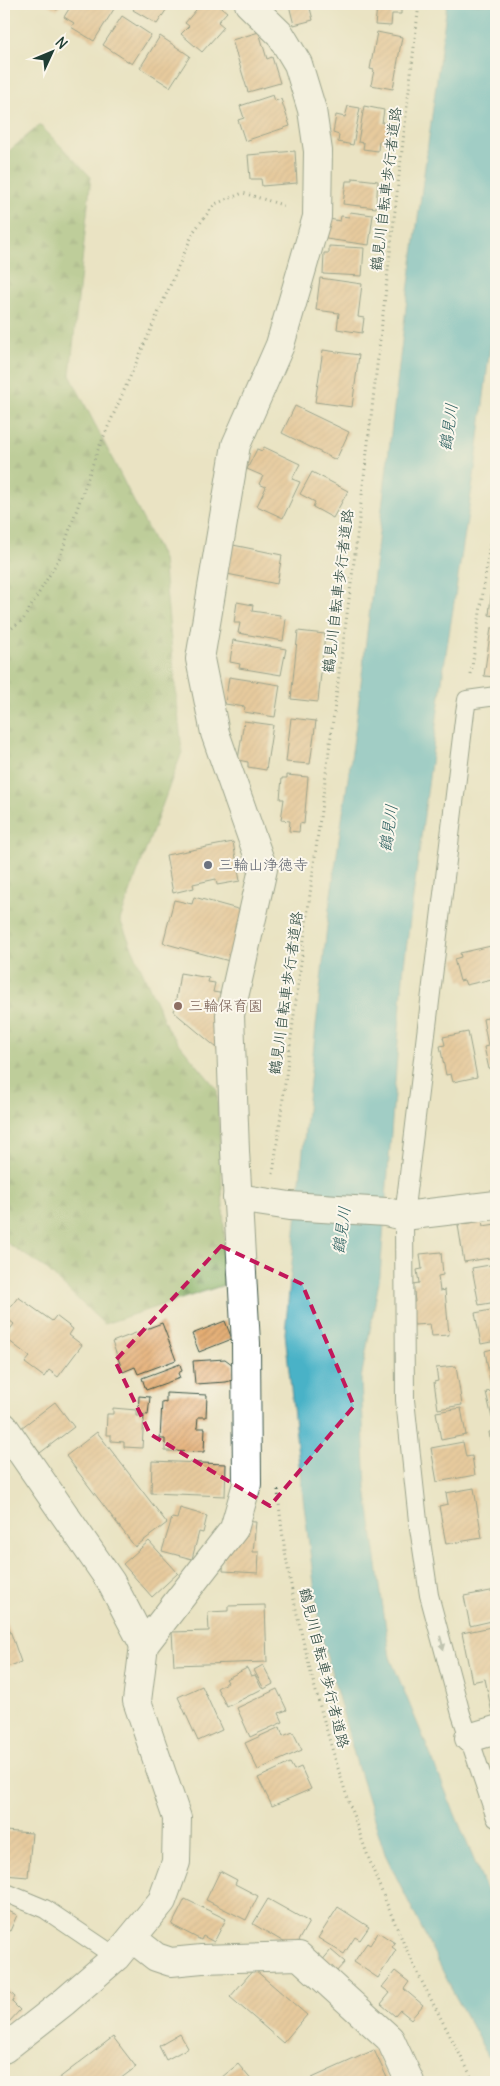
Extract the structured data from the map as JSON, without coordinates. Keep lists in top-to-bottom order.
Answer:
{
  "streets": {
    "path": ["鶴見川自転車歩行者道路"]
  },
  "water": ["鶴見川"],
  "places": ["三輪山浄徳寺", "三輪保育園"],
  "north": "top right"
}
